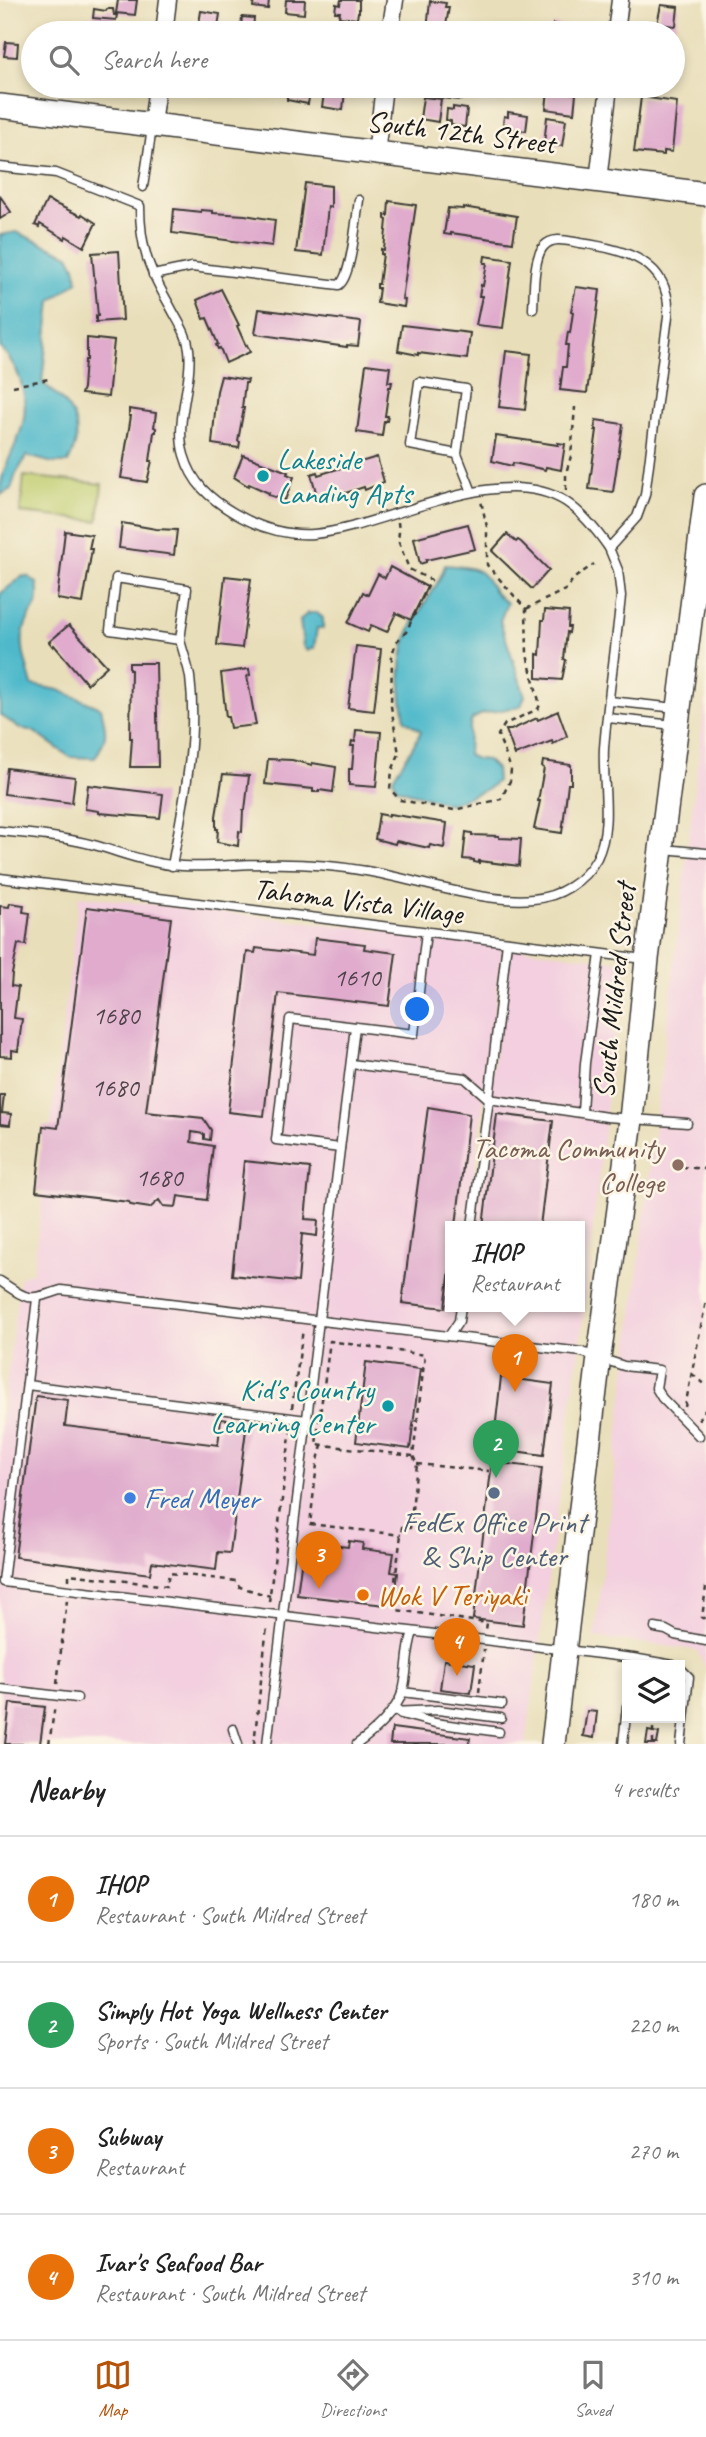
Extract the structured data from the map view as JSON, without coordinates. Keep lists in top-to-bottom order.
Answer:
{
  "streets": {
    "main road": ["South 12th Street", "South Mildred Street"],
    "lane": ["Tahoma Vista Village"]
  },
  "crossings": [
    ["Tahoma Vista Village", "South Mildred Street"]
  ],
  "places": [
    "Lakeside Landing Apts",
    "Tacoma Community College",
    "Kid's Country Learning Center",
    "FedEx Office Print & Ship Center",
    "Fred Meyer",
    "Wok V Teriyaki"
  ],
  "house_numbers": [
    "1610",
    "1680",
    "1680",
    "1680"
  ],
  "page": {
    "search": "Search here",
    "popup": ["IHOP", "Restaurant"],
    "pins": [
      "1",
      "2",
      "3",
      "4"
    ],
    "heading": ["Nearby", "4 results"],
    "list": [
      {
        "mark": "1",
        "name": "IHOP",
        "note": "Restaurant · South Mildred Street",
        "value": "180 m"
      },
      {
        "mark": "2",
        "name": "Simply Hot Yoga Wellness Center",
        "note": "Sports · South Mildred Street",
        "value": "220 m"
      },
      {
        "mark": "3",
        "name": "Subway",
        "note": "Restaurant",
        "value": "270 m"
      },
      {
        "mark": "4",
        "name": "Ivar's Seafood Bar",
        "note": "Restaurant · South Mildred Street",
        "value": "310 m"
      }
    ],
    "nav": ["Map", "Directions", "Saved"]
  }
}
